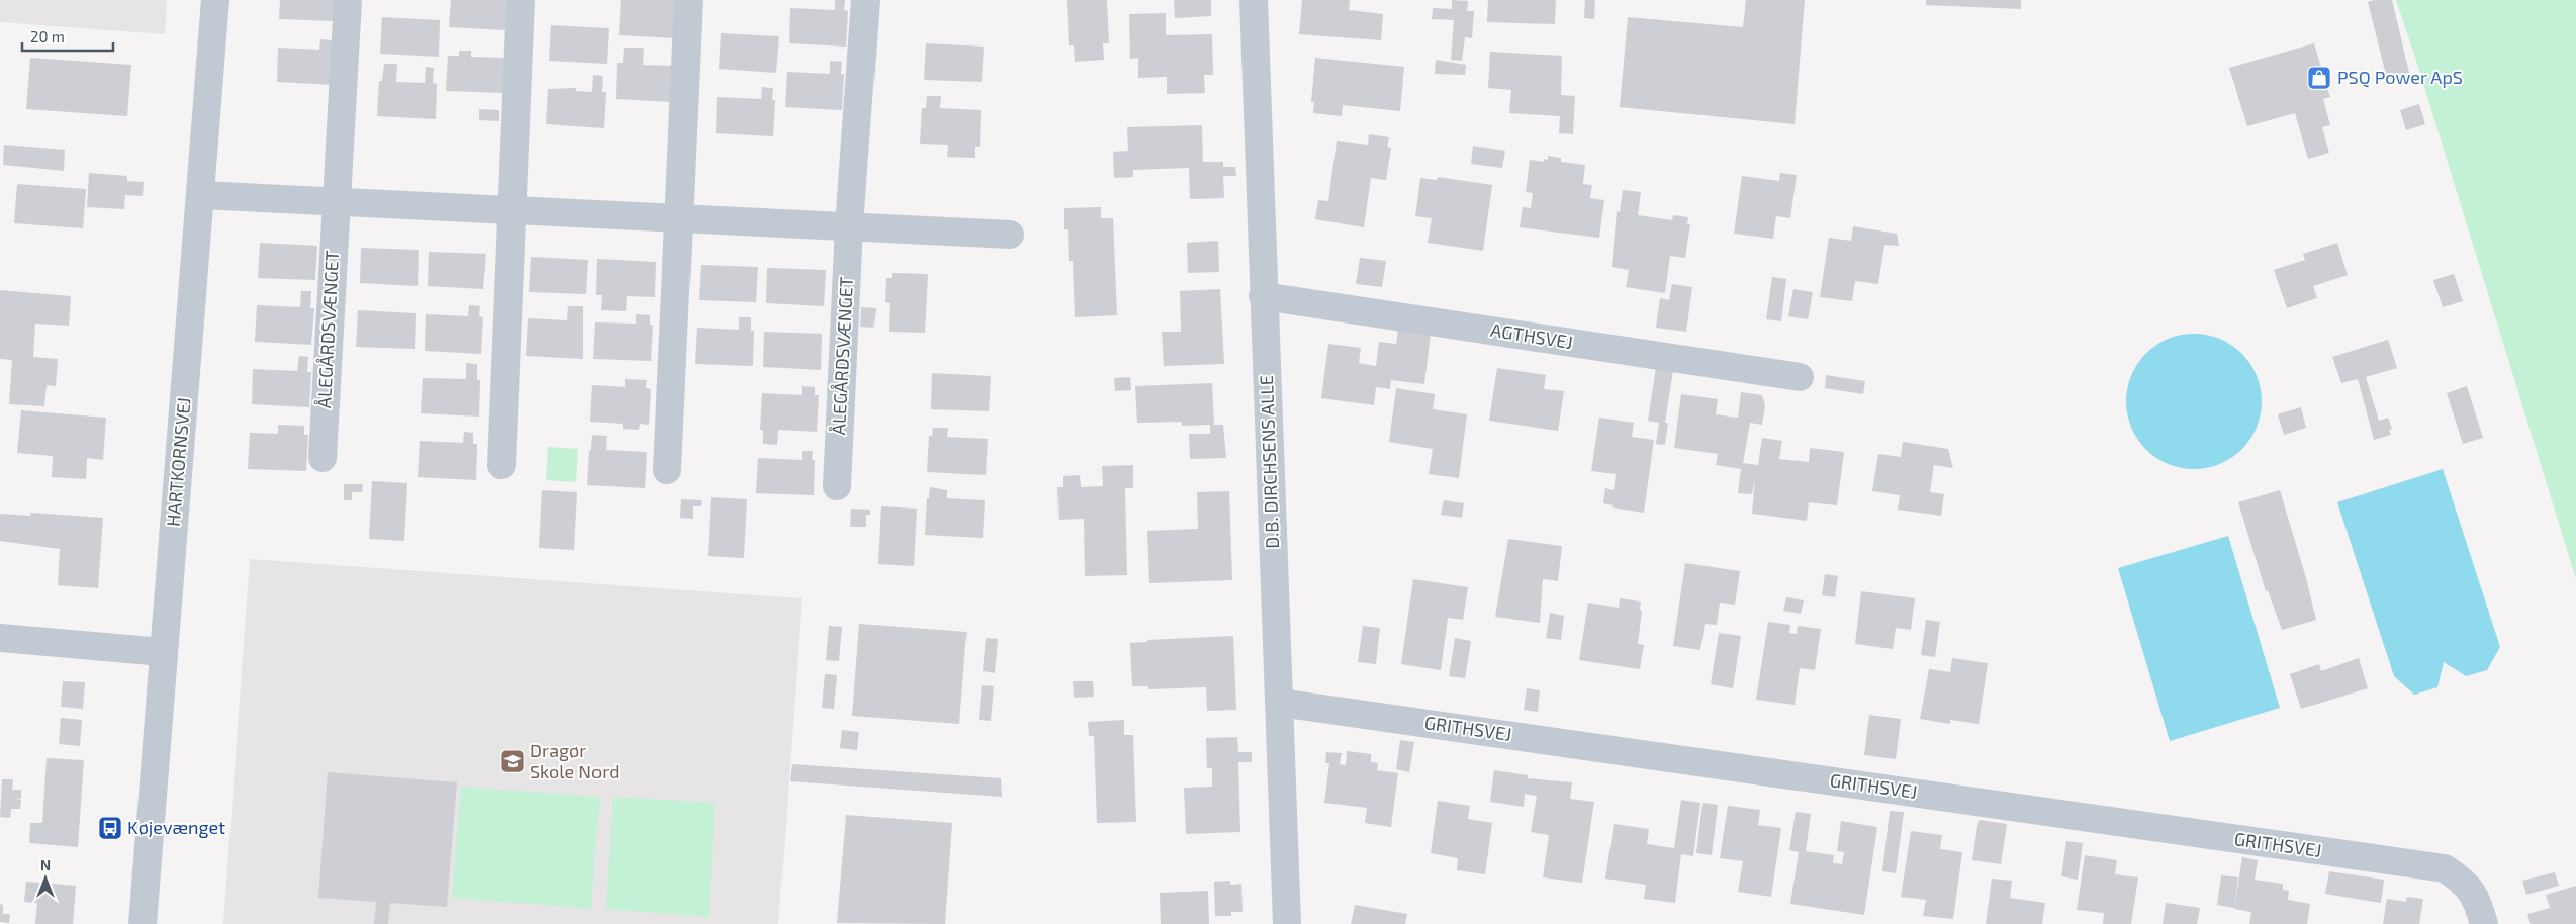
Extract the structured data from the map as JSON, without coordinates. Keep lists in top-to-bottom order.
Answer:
{
  "streets": {
    "street": [
      "ÅLEGÅRDSVÆNGET",
      "AGTHSVEJ",
      "HARTKORNSVEJ",
      "D.B. DIRCHSENS ALLE",
      "GRITHSVEJ"
    ]
  },
  "crossings": [
    ["AGTHSVEJ", "D.B. DIRCHSENS ALLE"],
    ["D.B. DIRCHSENS ALLE", "GRITHSVEJ"]
  ],
  "places": {
    "shop": ["PSQ Power ApS"],
    "school or university": ["Dragør Skole Nord"],
    "bus stop": ["Køjevænget"]
  },
  "scale_bar": "20 m",
  "north": "top"
}
